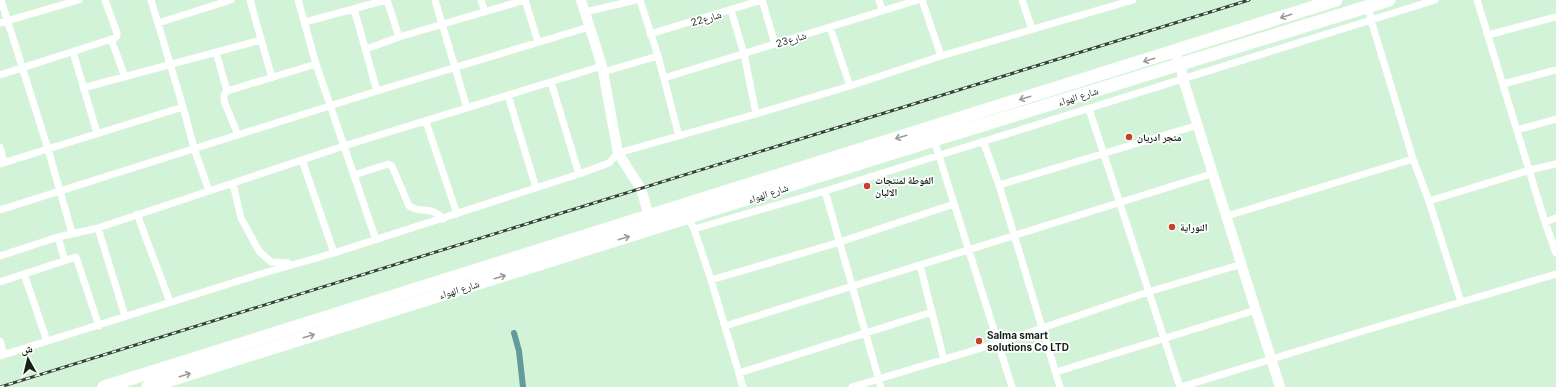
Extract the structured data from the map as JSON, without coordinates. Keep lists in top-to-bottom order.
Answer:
{
  "streets": {
    "highway": ["شارع الهواء"],
    "street": ["شارع22", "شارع23"]
  },
  "places": [
    "متجر ادريان",
    "الغوطة لمنتجات الالبان",
    "النوراية",
    "Salma smart solutions Co LTD"
  ],
  "north": "top"
}
